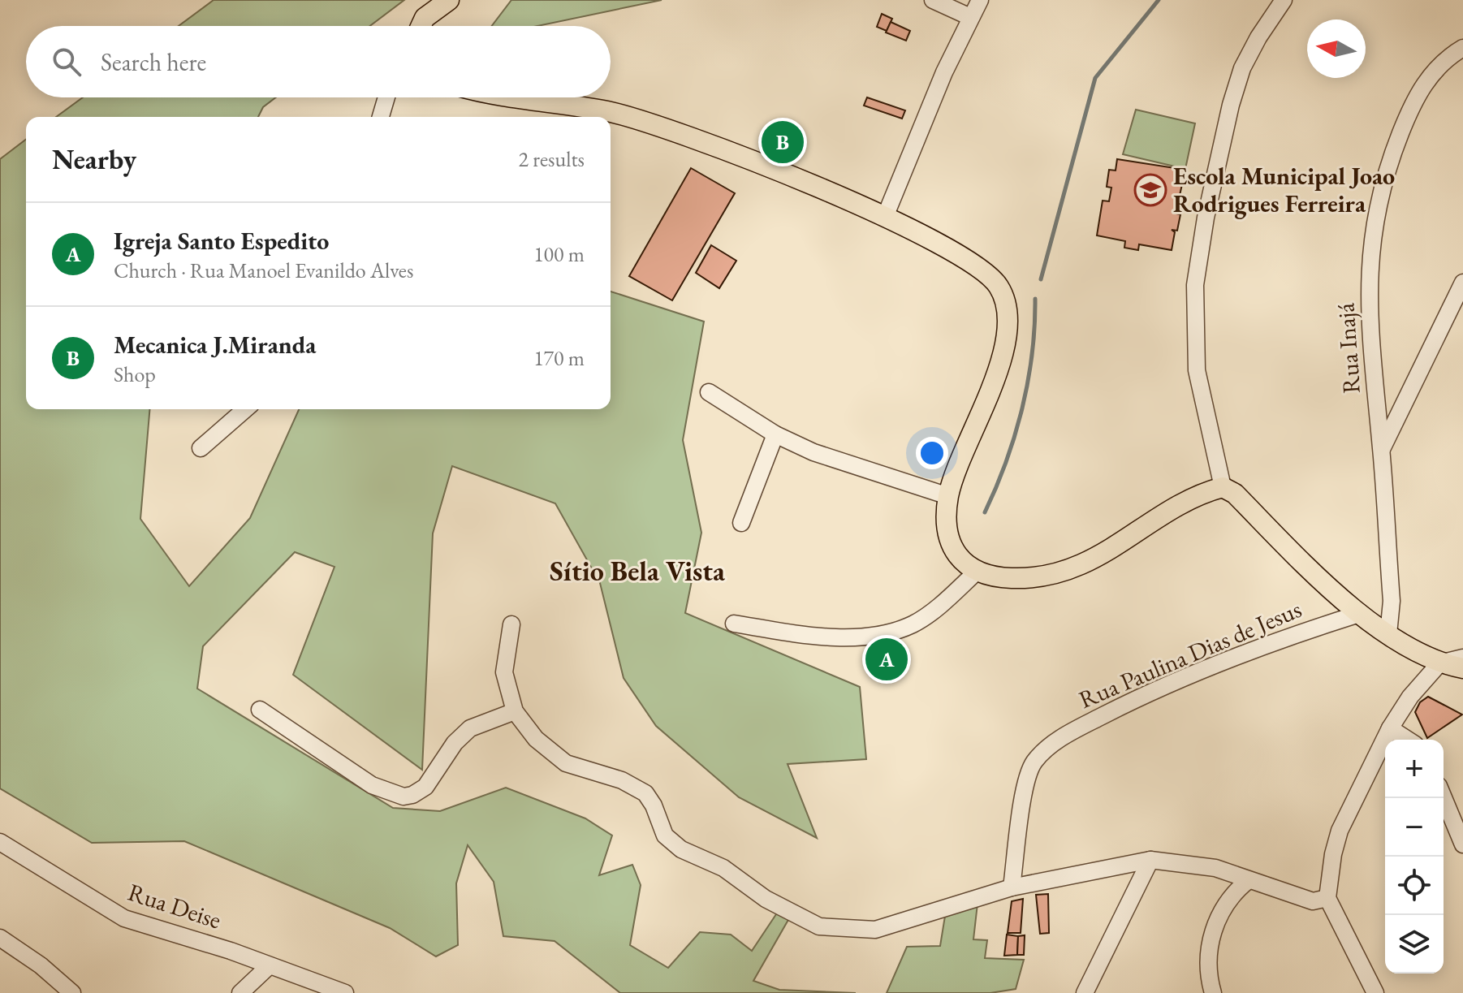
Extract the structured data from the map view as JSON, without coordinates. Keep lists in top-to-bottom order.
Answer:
{
  "streets": {
    "street": ["Rua Inajá", "Rua Paulina Dias de Jesus", "Rua Deise"]
  },
  "districts": ["Sítio Bela Vista"],
  "places": {
    "school or university": ["Escola Municipal Joao Rodrigues Ferreira"]
  },
  "north": "left",
  "page": {
    "search": "Search here",
    "heading": ["Nearby", "2 results"],
    "pins": ["B", "A"],
    "list": [
      {
        "mark": "A",
        "name": "Igreja Santo Espedito",
        "note": "Church · Rua Manoel Evanildo Alves",
        "value": "100 m"
      },
      {
        "mark": "B",
        "name": "Mecanica J.Miranda",
        "note": "Shop",
        "value": "170 m"
      }
    ],
    "map_buttons": ["+", "−"]
  }
}
